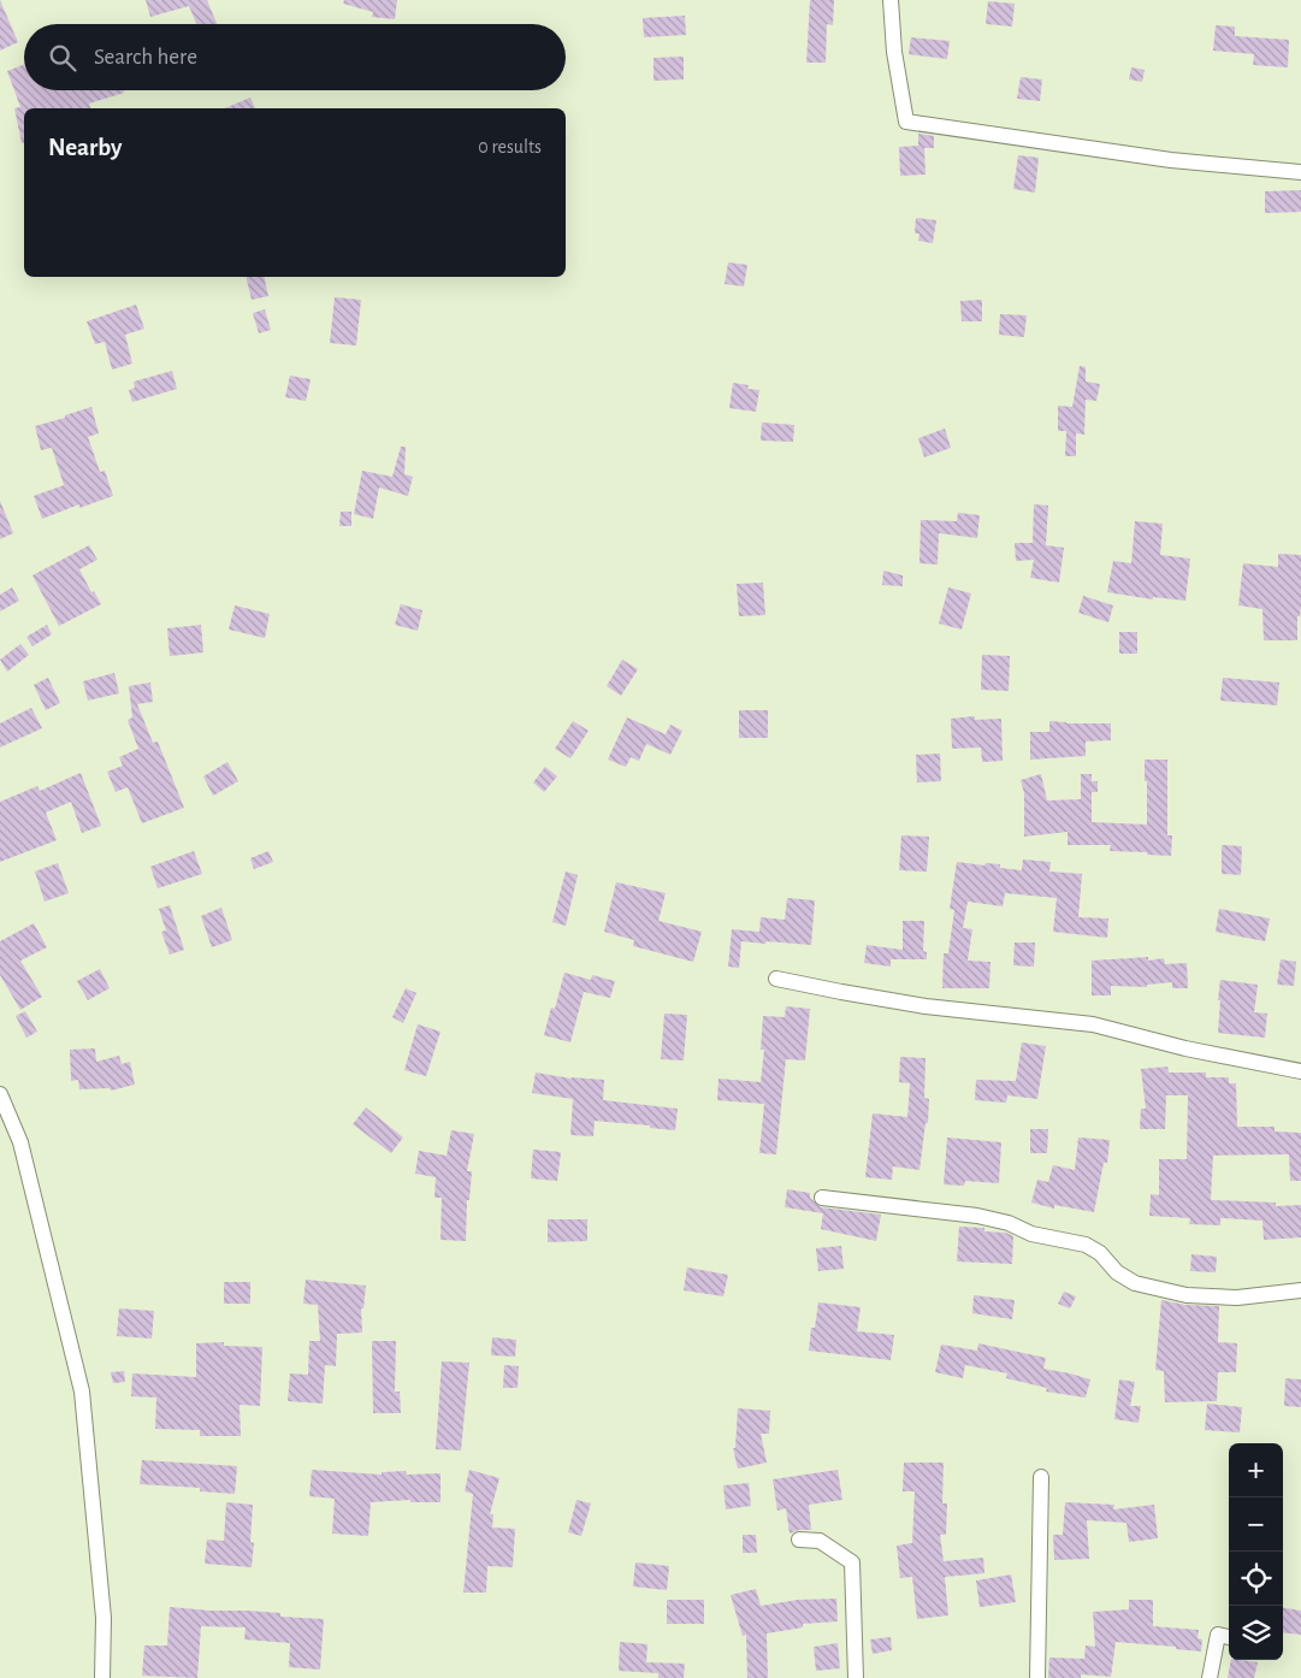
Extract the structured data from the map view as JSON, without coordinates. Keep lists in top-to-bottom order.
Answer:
{
  "page": {
    "search": "Search here",
    "heading": ["Nearby", "0 results"],
    "map_buttons": ["+", "−"]
  }
}
